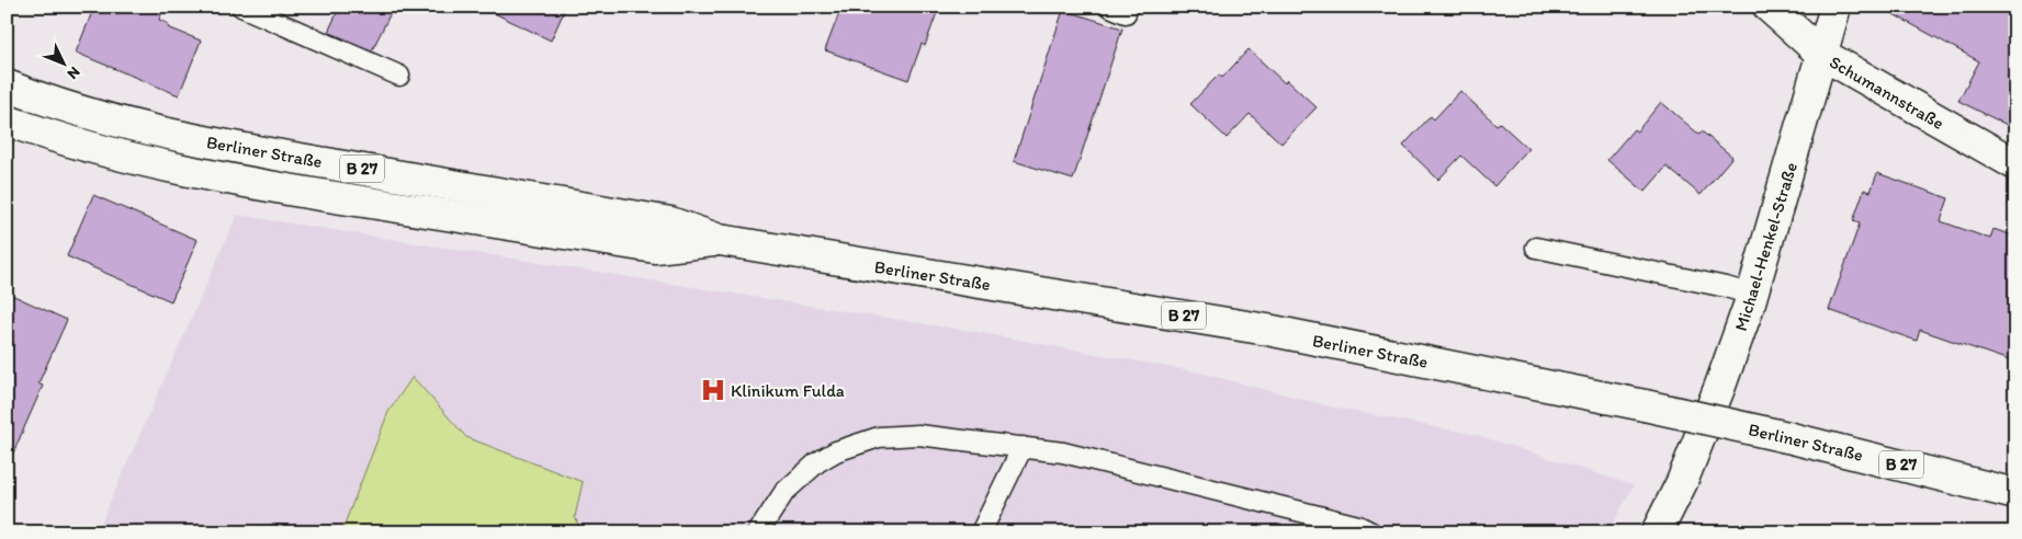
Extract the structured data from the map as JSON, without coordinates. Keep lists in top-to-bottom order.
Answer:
{
  "streets": {
    "main road": [
      "Schumannstraße",
      "Berliner Straße",
      "B 27",
      "Michael-Henkel-Straße"
    ]
  },
  "crossings": [
    ["Schumannstraße", "Michael-Henkel-Straße"]
  ],
  "places": {
    "hospital": ["Klinikum Fulda"]
  },
  "north": "bottom right"
}
